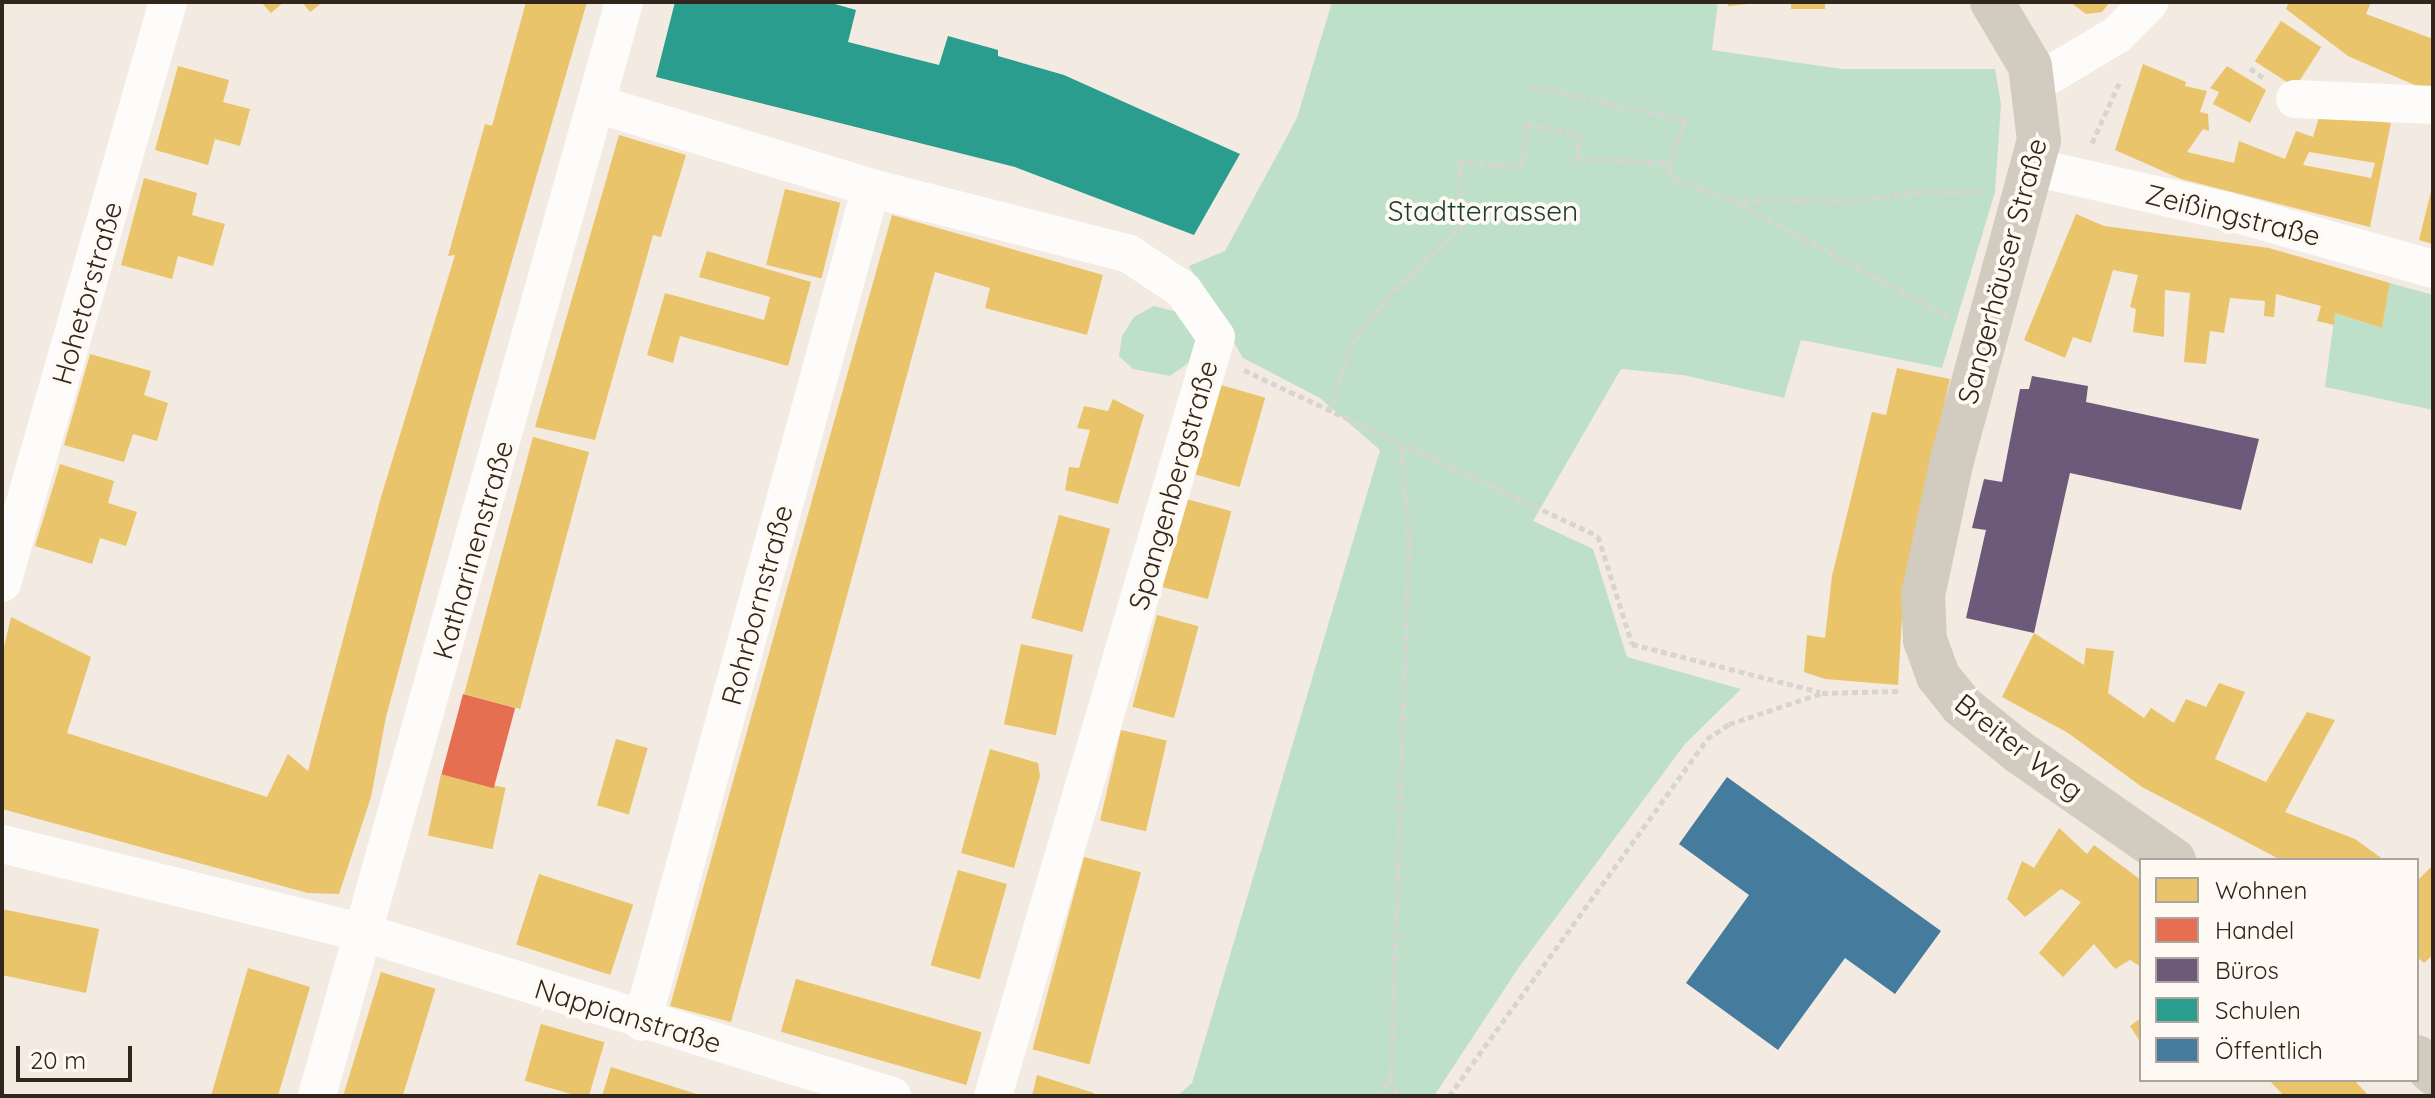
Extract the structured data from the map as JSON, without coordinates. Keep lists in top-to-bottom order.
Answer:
{
  "streets": {
    "main road": ["Sangerhäuser Straße", "Breiter Weg"],
    "street": [
      "Zeißingstraße",
      "Hohetorstraße",
      "Spangenbergstraße",
      "Katharinenstraße",
      "Rohrbornstraße",
      "Nappianstraße"
    ]
  },
  "crossings": [
    ["Zeißingstraße", "Sangerhäuser Straße"],
    ["Sangerhäuser Straße", "Breiter Weg"],
    ["Spangenbergstraße", "Katharinenstraße"],
    ["Spangenbergstraße", "Rohrbornstraße"],
    ["Katharinenstraße", "Nappianstraße"],
    ["Rohrbornstraße", "Nappianstraße"]
  ],
  "parks": ["Stadtterrassen"],
  "legend": [
    "Wohnen",
    "Handel",
    "Büros",
    "Schulen",
    "Öffentlich"
  ],
  "scale_bar": "20 m"
}
